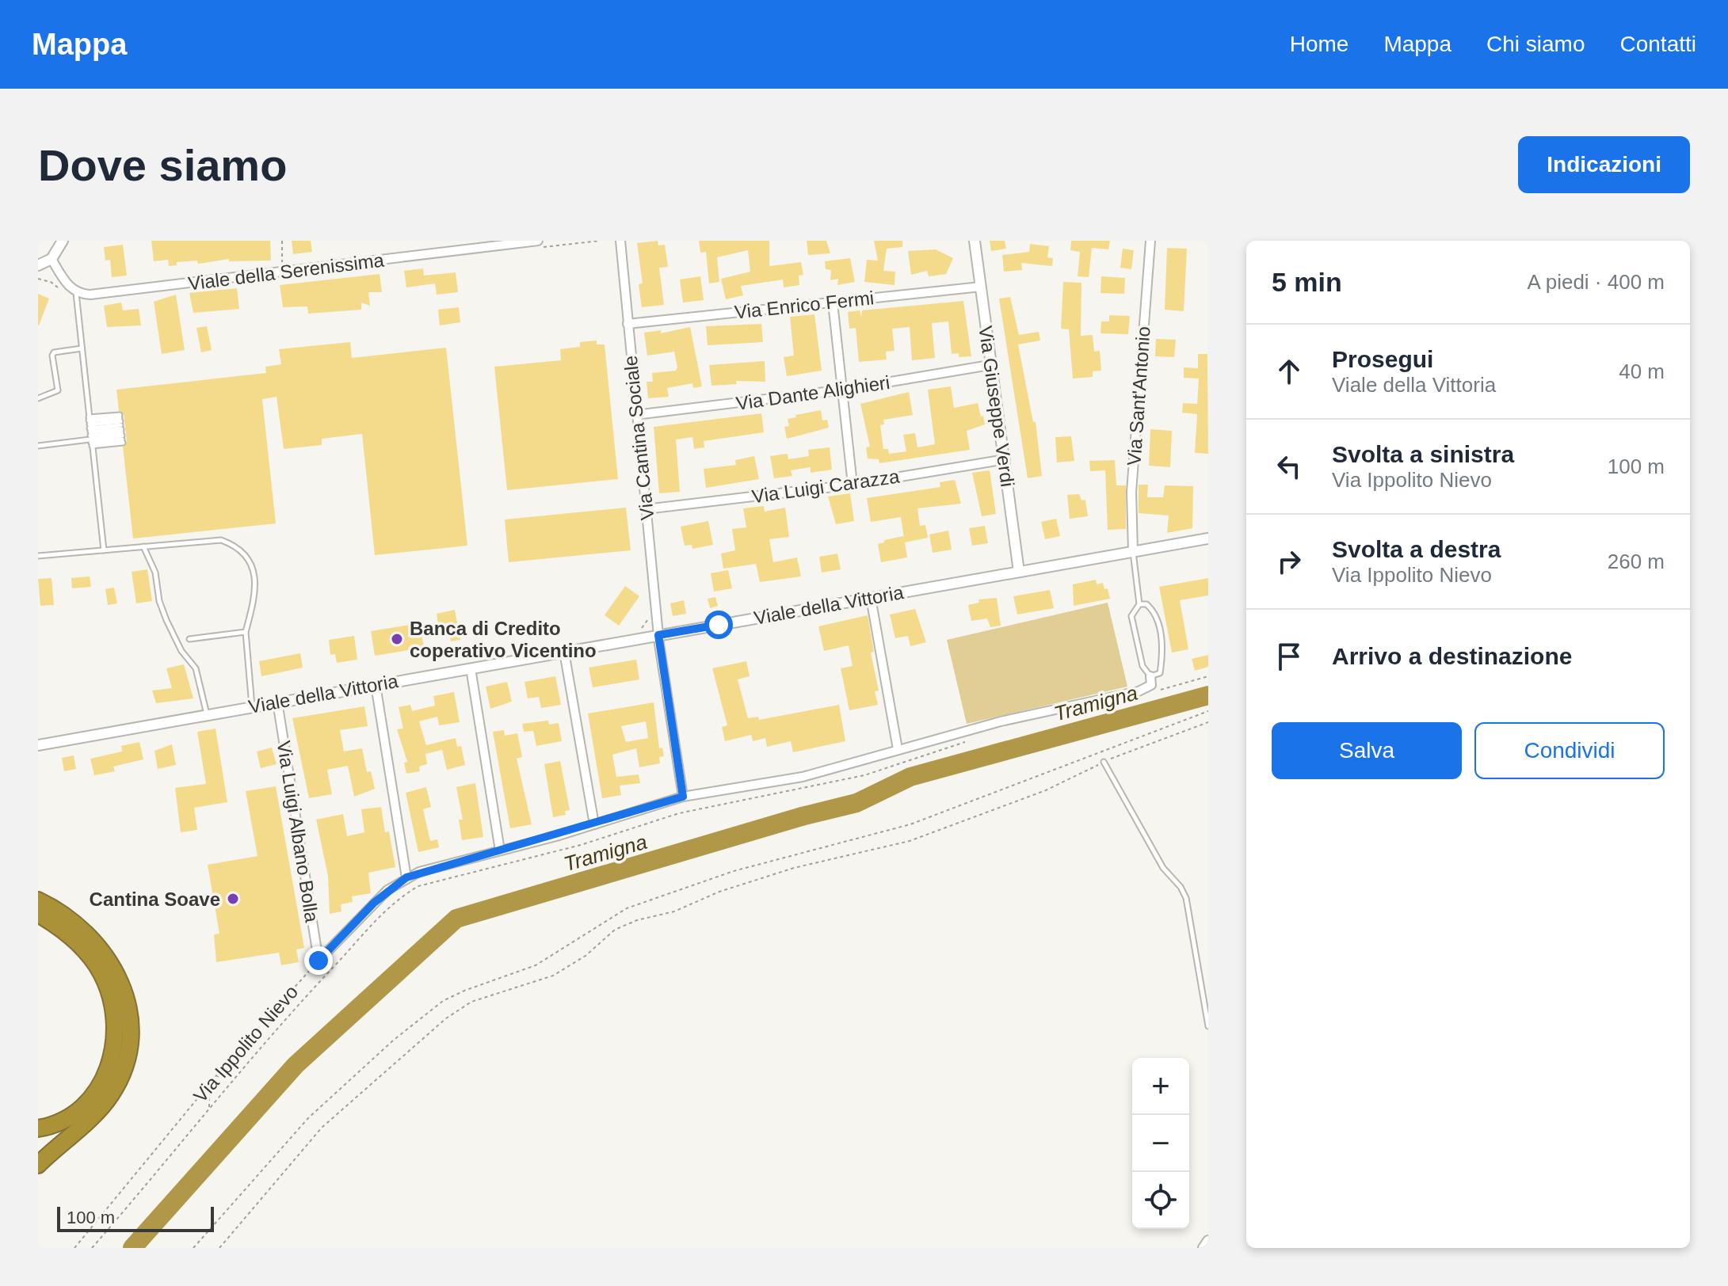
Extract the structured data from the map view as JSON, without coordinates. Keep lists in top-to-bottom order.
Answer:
{
  "streets": {
    "street": [
      "Viale della Serenissima",
      "Via Enrico Fermi",
      "Via Dante Alighieri",
      "Via Sant'Antonio",
      "Via Giuseppe Verdi",
      "Via Cantina Sociale",
      "Via Luigi Carazza",
      "Viale della Vittoria",
      "Via Luigi Albano Bolla"
    ],
    "path": ["Via Ippolito Nievo"]
  },
  "crossings": [
    ["Via Enrico Fermi", "Via Giuseppe Verdi"],
    ["Via Enrico Fermi", "Via Cantina Sociale"],
    ["Via Dante Alighieri", "Via Giuseppe Verdi"],
    ["Via Dante Alighieri", "Via Cantina Sociale"],
    ["Via Sant'Antonio", "Viale della Vittoria"],
    ["Via Giuseppe Verdi", "Via Luigi Carazza"],
    ["Via Giuseppe Verdi", "Viale della Vittoria"],
    ["Via Cantina Sociale", "Via Luigi Carazza"],
    ["Via Cantina Sociale", "Viale della Vittoria"],
    ["Viale della Vittoria", "Via Luigi Albano Bolla"],
    ["Via Luigi Albano Bolla", "Via Ippolito Nievo"]
  ],
  "water": ["Tramigna"],
  "places": ["Banca di Credito coperativo Vicentino", "Cantina Soave"],
  "scale_bar": "100 m",
  "page": {
    "header": "Mappa",
    "nav": [
      "Home",
      "Mappa",
      "Chi siamo",
      "Contatti"
    ],
    "buttons": [
      "Indicazioni",
      ["Salva", "Condividi"]
    ],
    "title": "Dove siamo",
    "heading": ["5 min", "A piedi · 400 m"],
    "list": [
      ["Prosegui", "Viale della Vittoria", "40 m"],
      ["Svolta a sinistra", "Via Ippolito Nievo", "100 m"],
      ["Svolta a destra", "Via Ippolito Nievo", "260 m"],
      "Arrivo a destinazione"
    ],
    "map_buttons": ["+", "−"],
    "scale": "100 m"
  }
}
